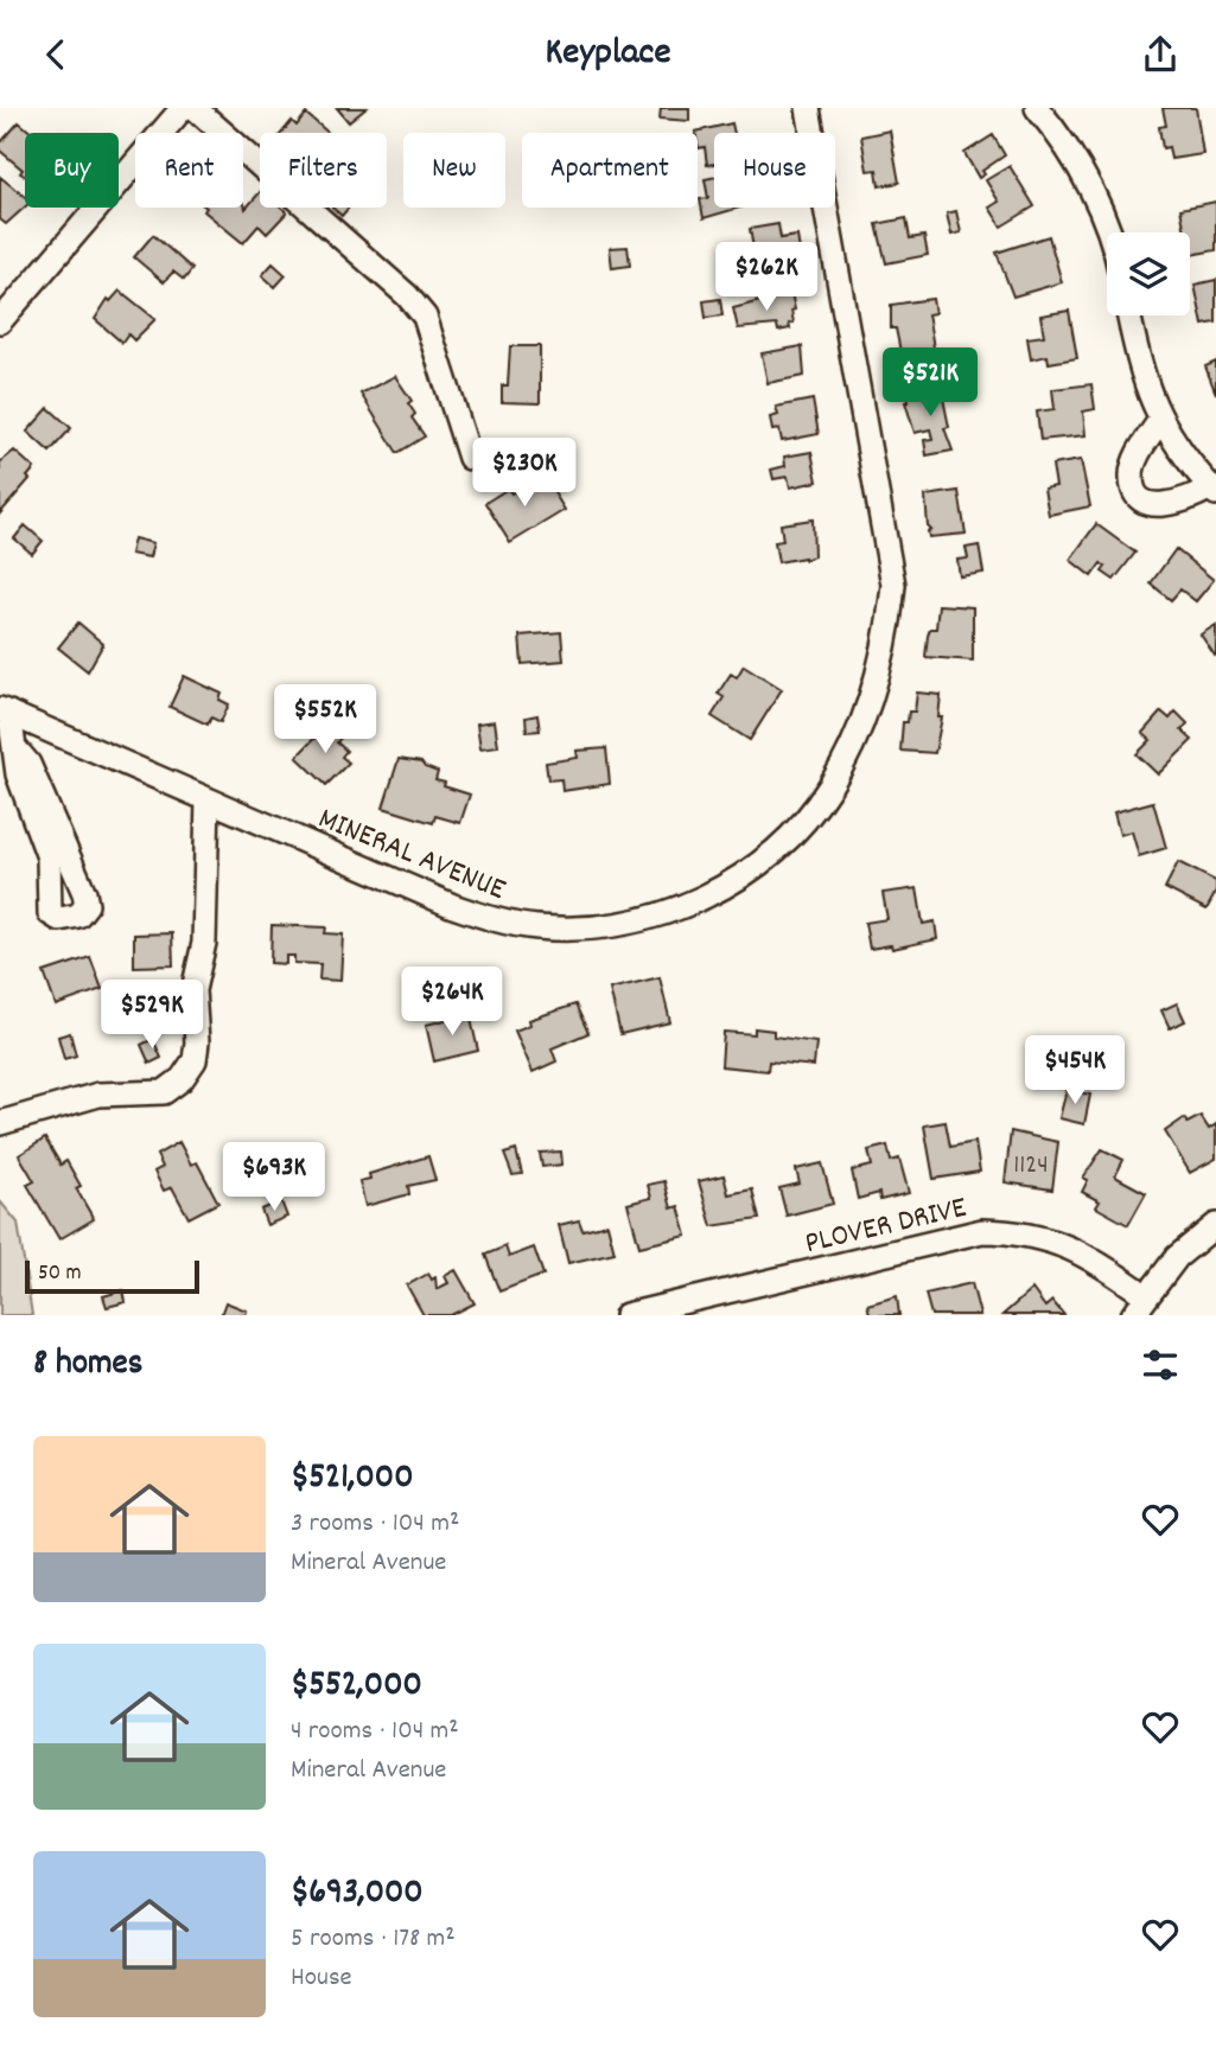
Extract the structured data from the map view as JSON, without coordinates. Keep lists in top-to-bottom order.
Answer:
{
  "streets": {
    "street": ["MINERAL AVENUE", "PLOVER DRIVE"]
  },
  "house_numbers": ["1124"],
  "scale_bar": "50 m",
  "page": {
    "header": "Keyplace",
    "chip": [
      "Buy",
      "Rent",
      "Filters",
      "New",
      "Apartment",
      "House"
    ],
    "price": [
      "$262K",
      "$521K",
      "$230K",
      "$552K",
      "$264K",
      "$529K",
      "$454K",
      "$693K"
    ],
    "scale": "50 m",
    "heading": "8 homes",
    "list": [
      {
        "name": "$521,000",
        "note": "3 rooms · 104 m² · Mineral Avenue"
      },
      {
        "name": "$552,000",
        "note": "4 rooms · 104 m² · Mineral Avenue"
      },
      {
        "name": "$693,000",
        "note": "5 rooms · 178 m² · House"
      }
    ]
  }
}
